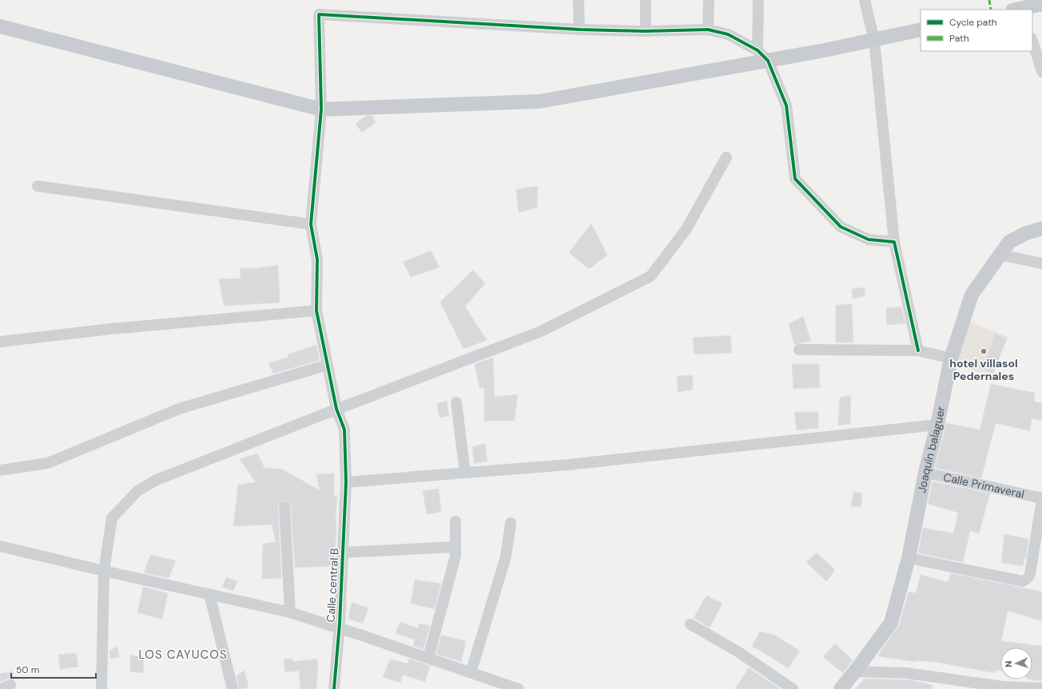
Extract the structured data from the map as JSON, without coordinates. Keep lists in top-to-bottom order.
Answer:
{
  "streets": {
    "main road": ["Joaquín balaguer"],
    "street": ["Calle Primaveral", "Calle central B"]
  },
  "crossings": [
    ["Joaquín balaguer", "Calle Primaveral"]
  ],
  "districts": ["LOS CAYUCOS"],
  "places": ["hotel villasol Pedernales"],
  "legend": ["Cycle path", "Path"],
  "scale_bar": "50 m",
  "north": "left"
}
